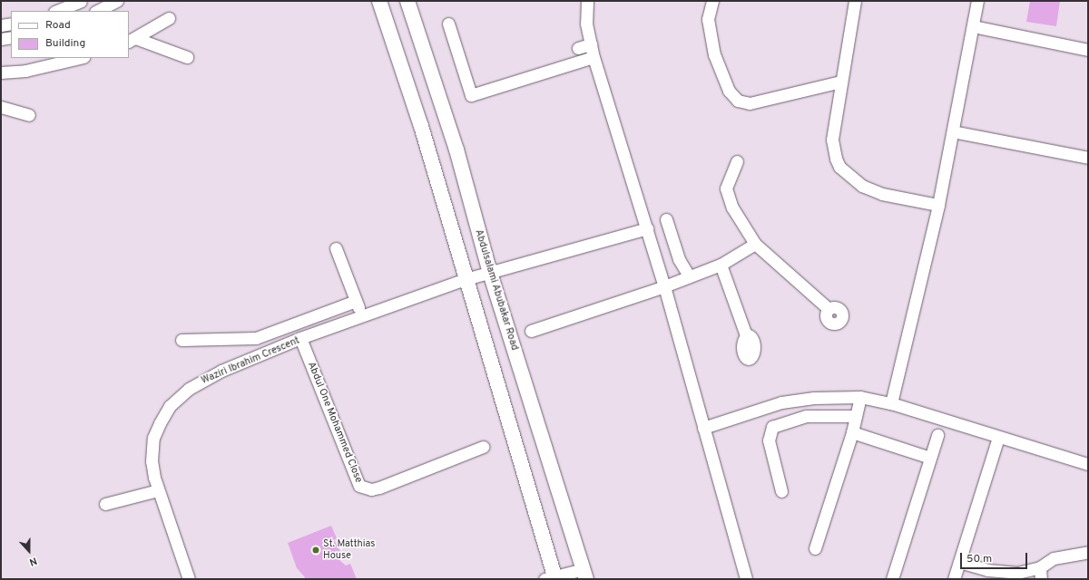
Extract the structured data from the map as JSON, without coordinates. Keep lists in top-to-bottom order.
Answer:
{
  "streets": {
    "main road": ["Abdulsalami Abubakar Road"],
    "street": ["Waziri Ibrahim Crescent", "Abdul One Mohammed Close"]
  },
  "crossings": [
    ["Abdulsalami Abubakar Road", "Waziri Ibrahim Crescent"],
    ["Waziri Ibrahim Crescent", "Abdul One Mohammed Close"]
  ],
  "places": ["St. Matthias House"],
  "legend": ["Road", "Building"],
  "scale_bar": "50 m",
  "north": "bottom"
}
